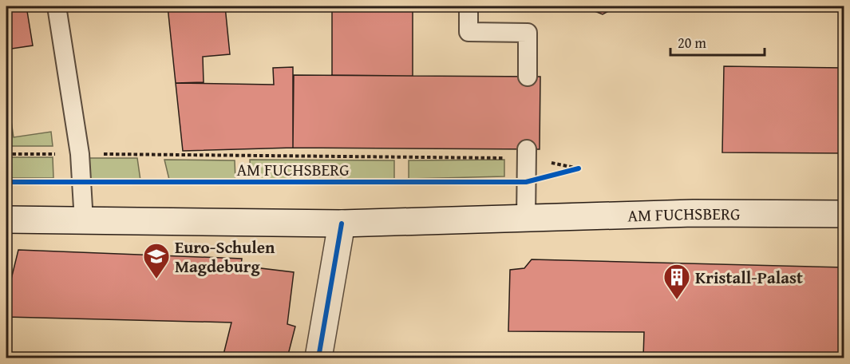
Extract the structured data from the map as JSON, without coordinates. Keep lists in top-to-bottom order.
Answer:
{
  "streets": {
    "main road": ["AM FUCHSBERG"]
  },
  "places": {
    "school or university": ["Euro-Schulen Magdeburg"],
    "building": ["Kristall-Palast"]
  },
  "scale_bar": "20 m"
}
